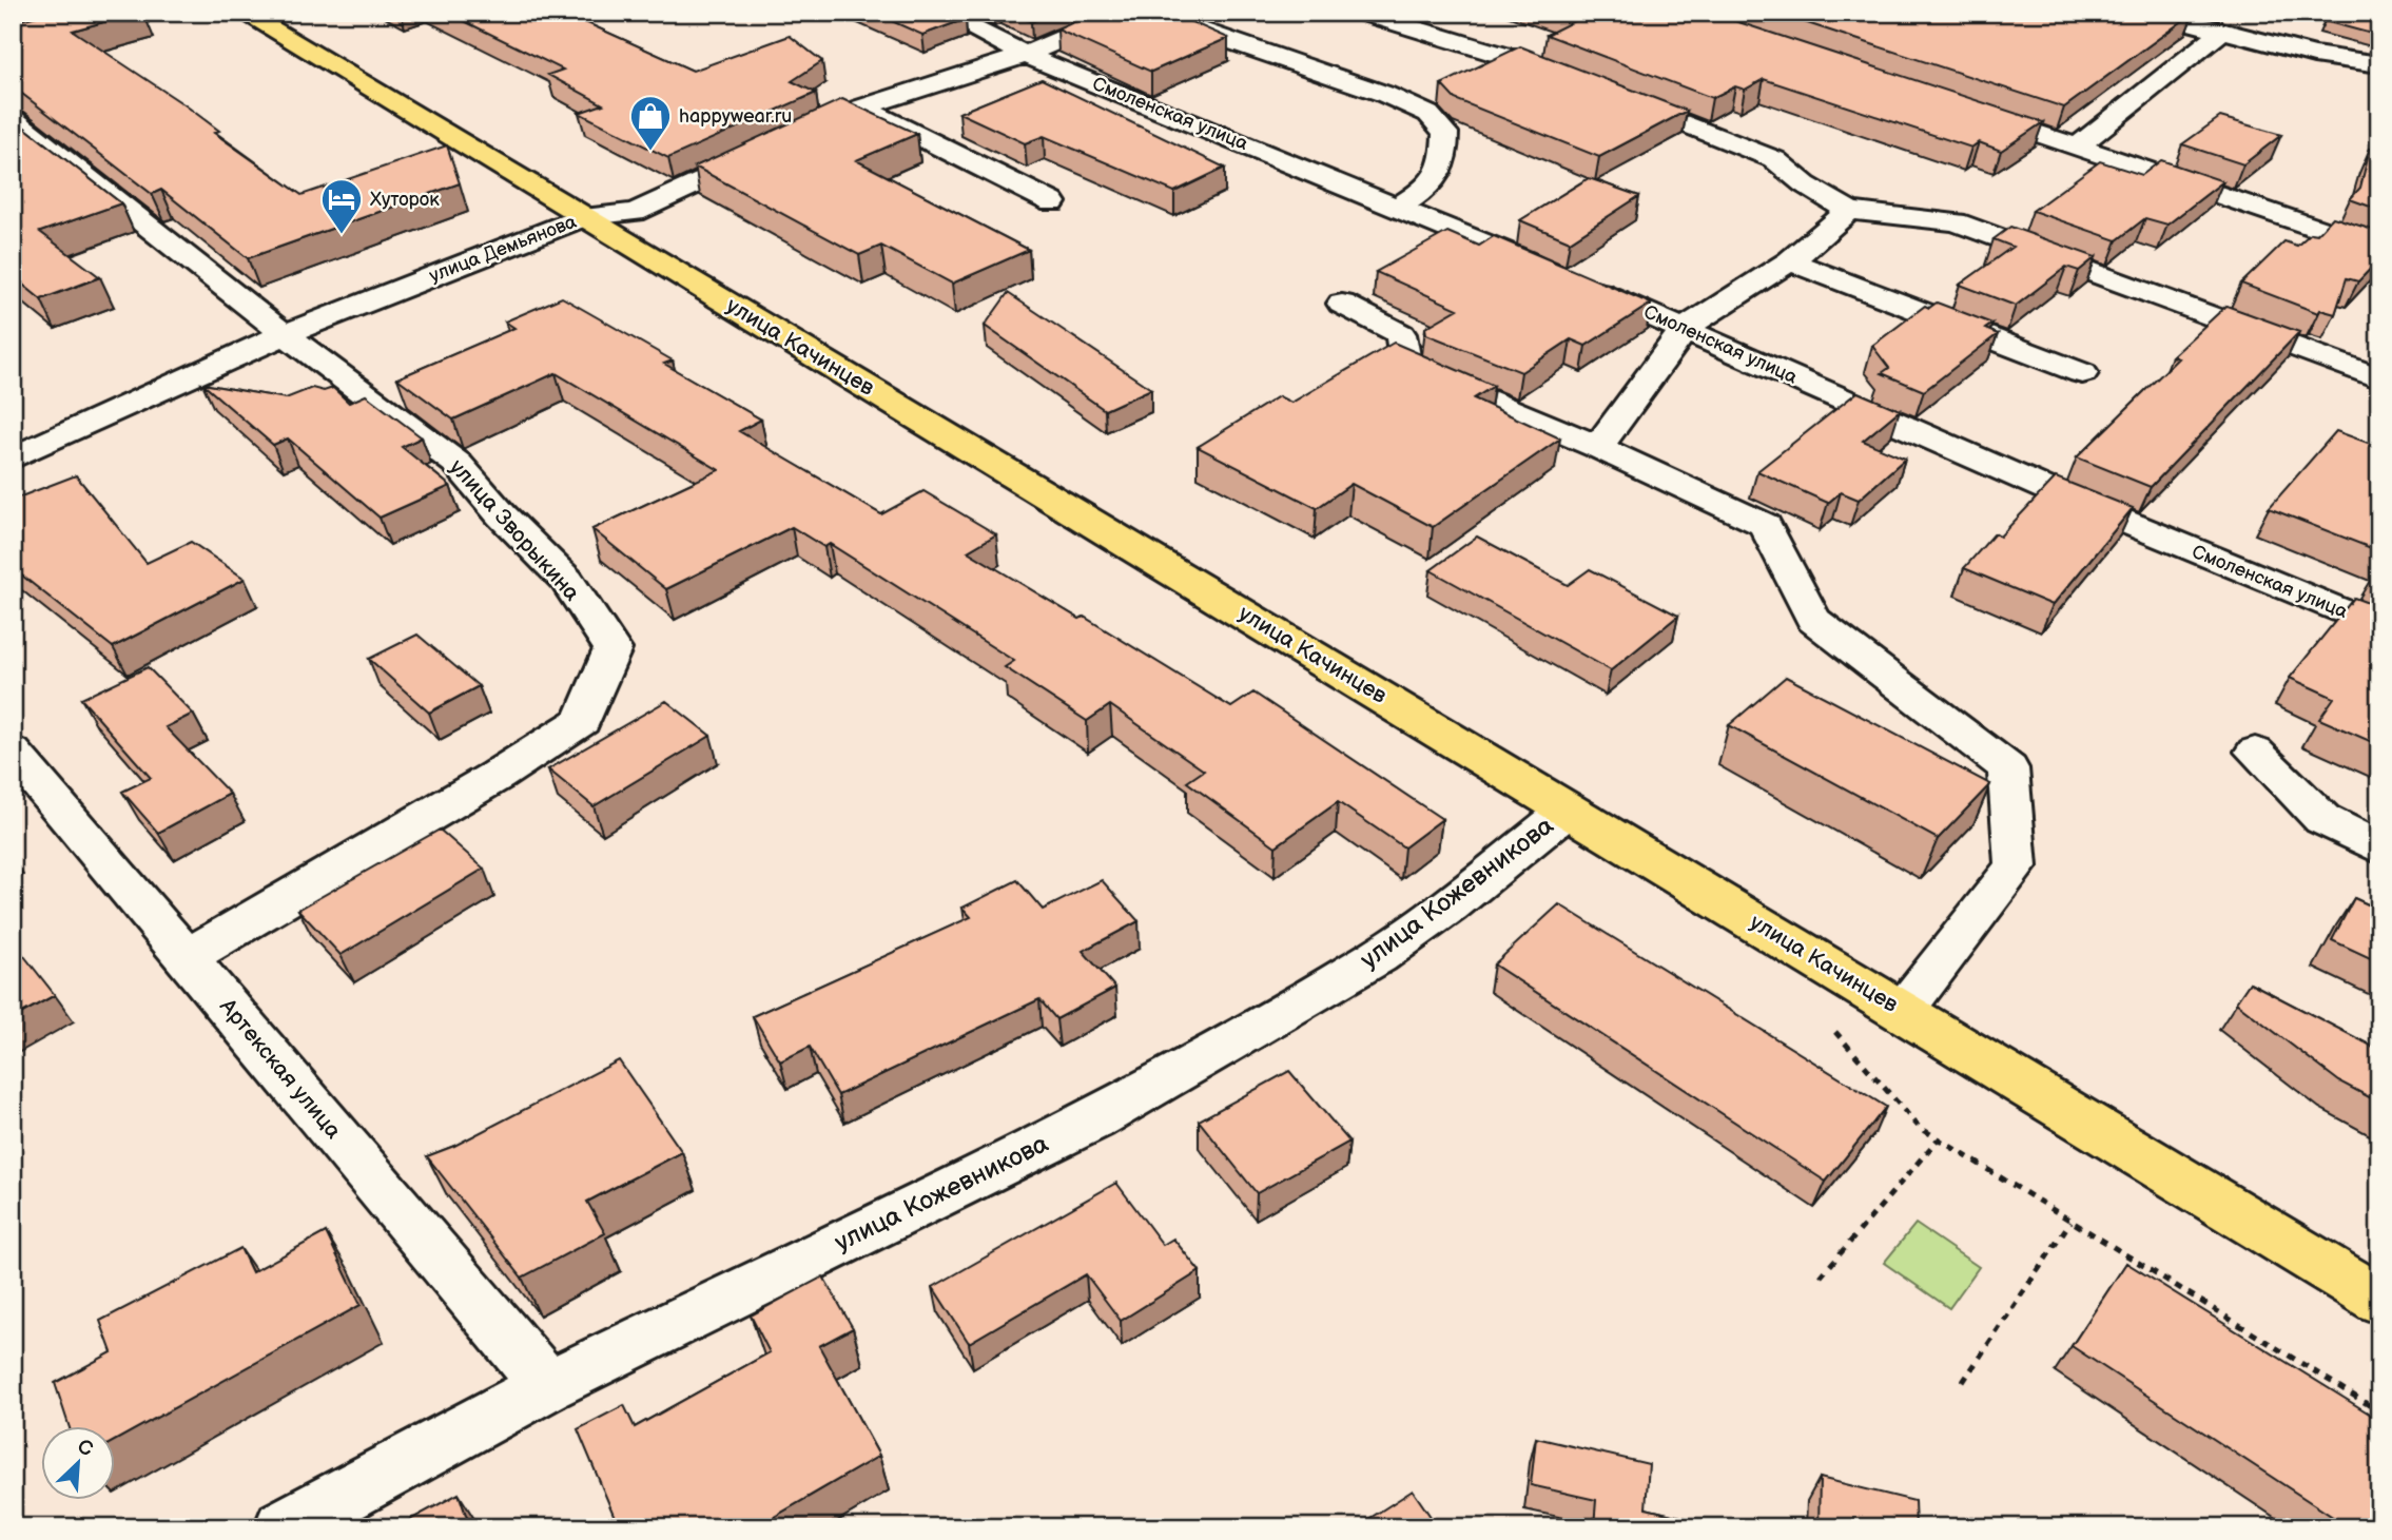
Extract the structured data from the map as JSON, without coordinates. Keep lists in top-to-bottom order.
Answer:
{
  "streets": {
    "main road": ["улица Качинцев"],
    "street": [
      "Смоленская улица",
      "улица Демьянова",
      "улица Зворыкина",
      "улица Кожевникова",
      "Артекская улица"
    ]
  },
  "crossings": [
    ["Смоленская улица", "улица Демьянова"],
    ["улица Демьянова", "улица Качинцев"],
    ["улица Демьянова", "улица Зворыкина"],
    ["улица Качинцев", "улица Кожевникова"],
    ["улица Зворыкина", "Артекская улица"],
    ["улица Кожевникова", "Артекская улица"]
  ],
  "places": {
    "shop": ["happywear.ru"],
    "hotel": ["Хуторок"]
  },
  "north": "top right"
}
